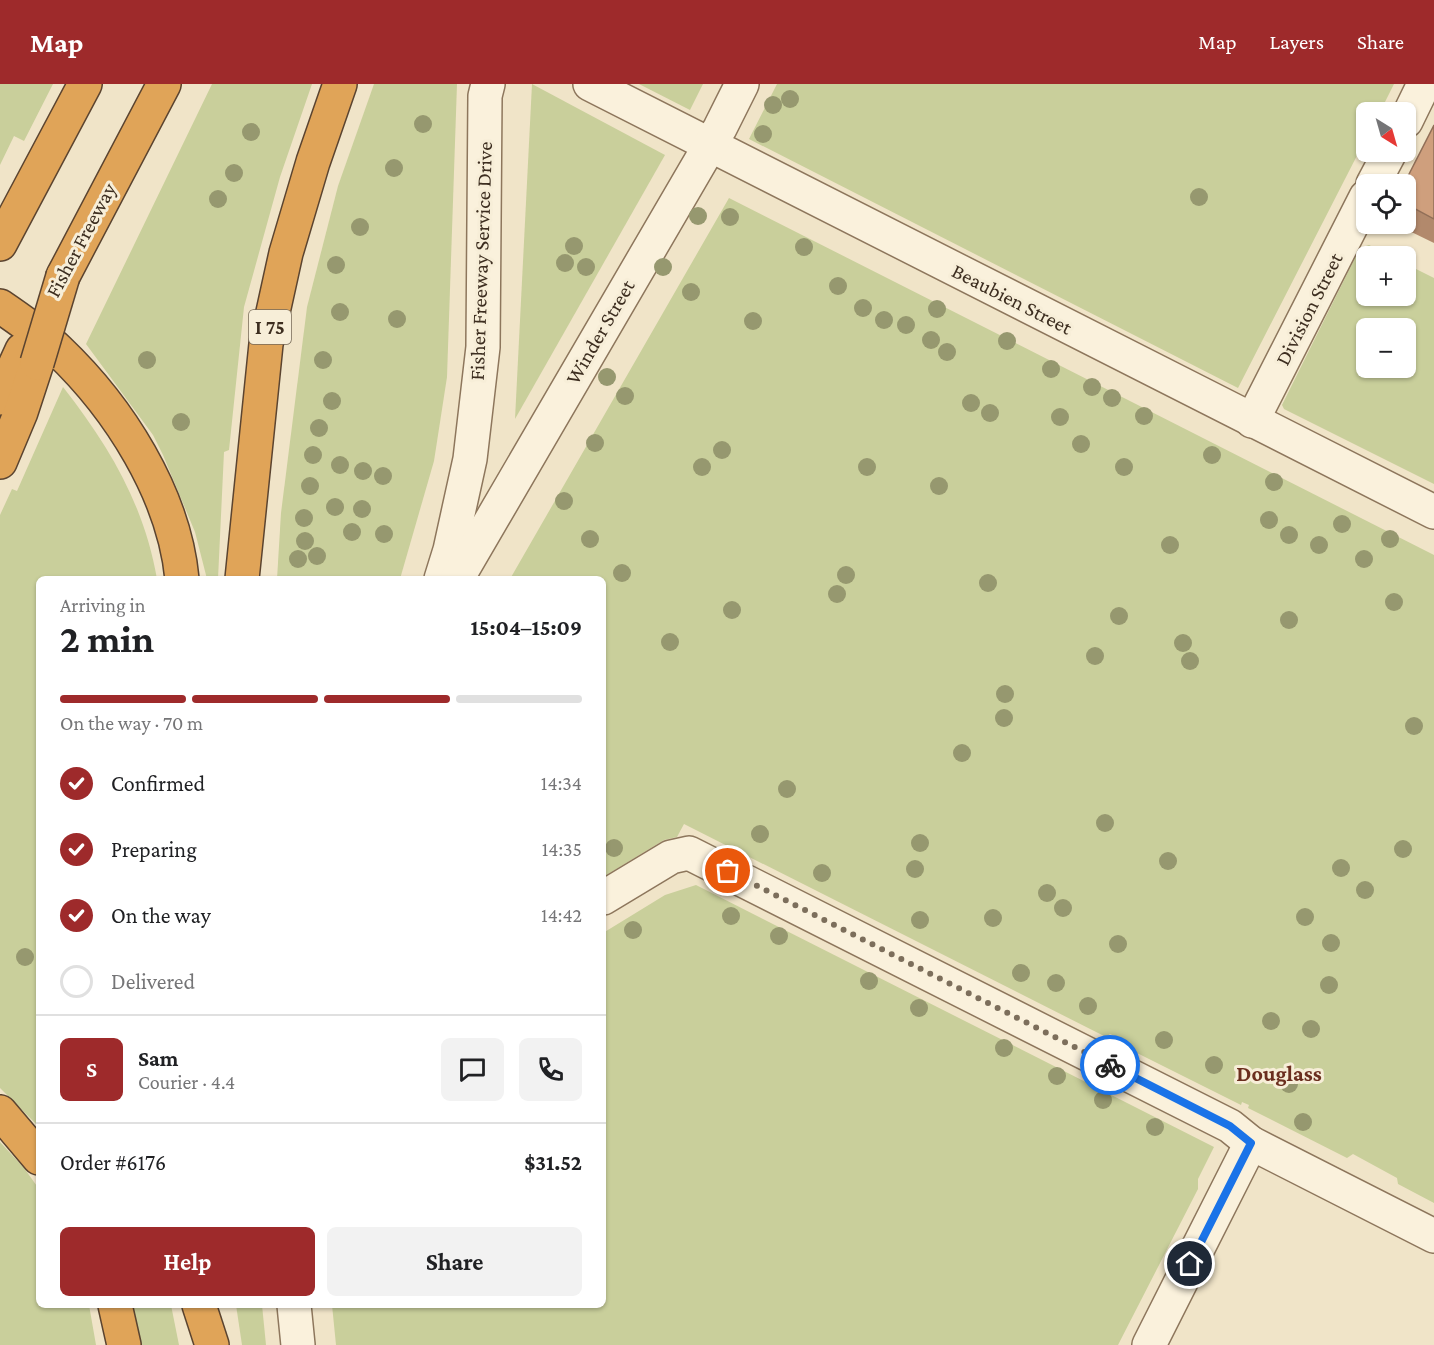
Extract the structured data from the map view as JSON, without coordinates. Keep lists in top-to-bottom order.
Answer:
{
  "streets": {
    "highway": ["Fisher Freeway", "I 75"],
    "street": [
      "Fisher Freeway Service Drive",
      "Beaubien Street",
      "Division Street",
      "Winder Street"
    ]
  },
  "crossings": [
    ["Beaubien Street", "Division Street"],
    ["Beaubien Street", "Winder Street"]
  ],
  "districts": ["Douglass"],
  "north": "bottom right",
  "page": {
    "header": "Map",
    "nav": ["Map", "Layers", "Share"],
    "map_buttons": ["+", "−"],
    "heading": ["2 min", "Arriving in", "15:04–15:09"],
    "panel": [
      "Sam",
      "Courier · 4.4",
      "Order #6176",
      "$31.52"
    ],
    "bar": "On the way · 70 m",
    "list": [
      ["Confirmed", "14:34"],
      ["Preparing", "14:35"],
      ["On the way", "14:42"],
      "Delivered"
    ],
    "round": "S",
    "buttons": ["Help", "Share"]
  }
}
